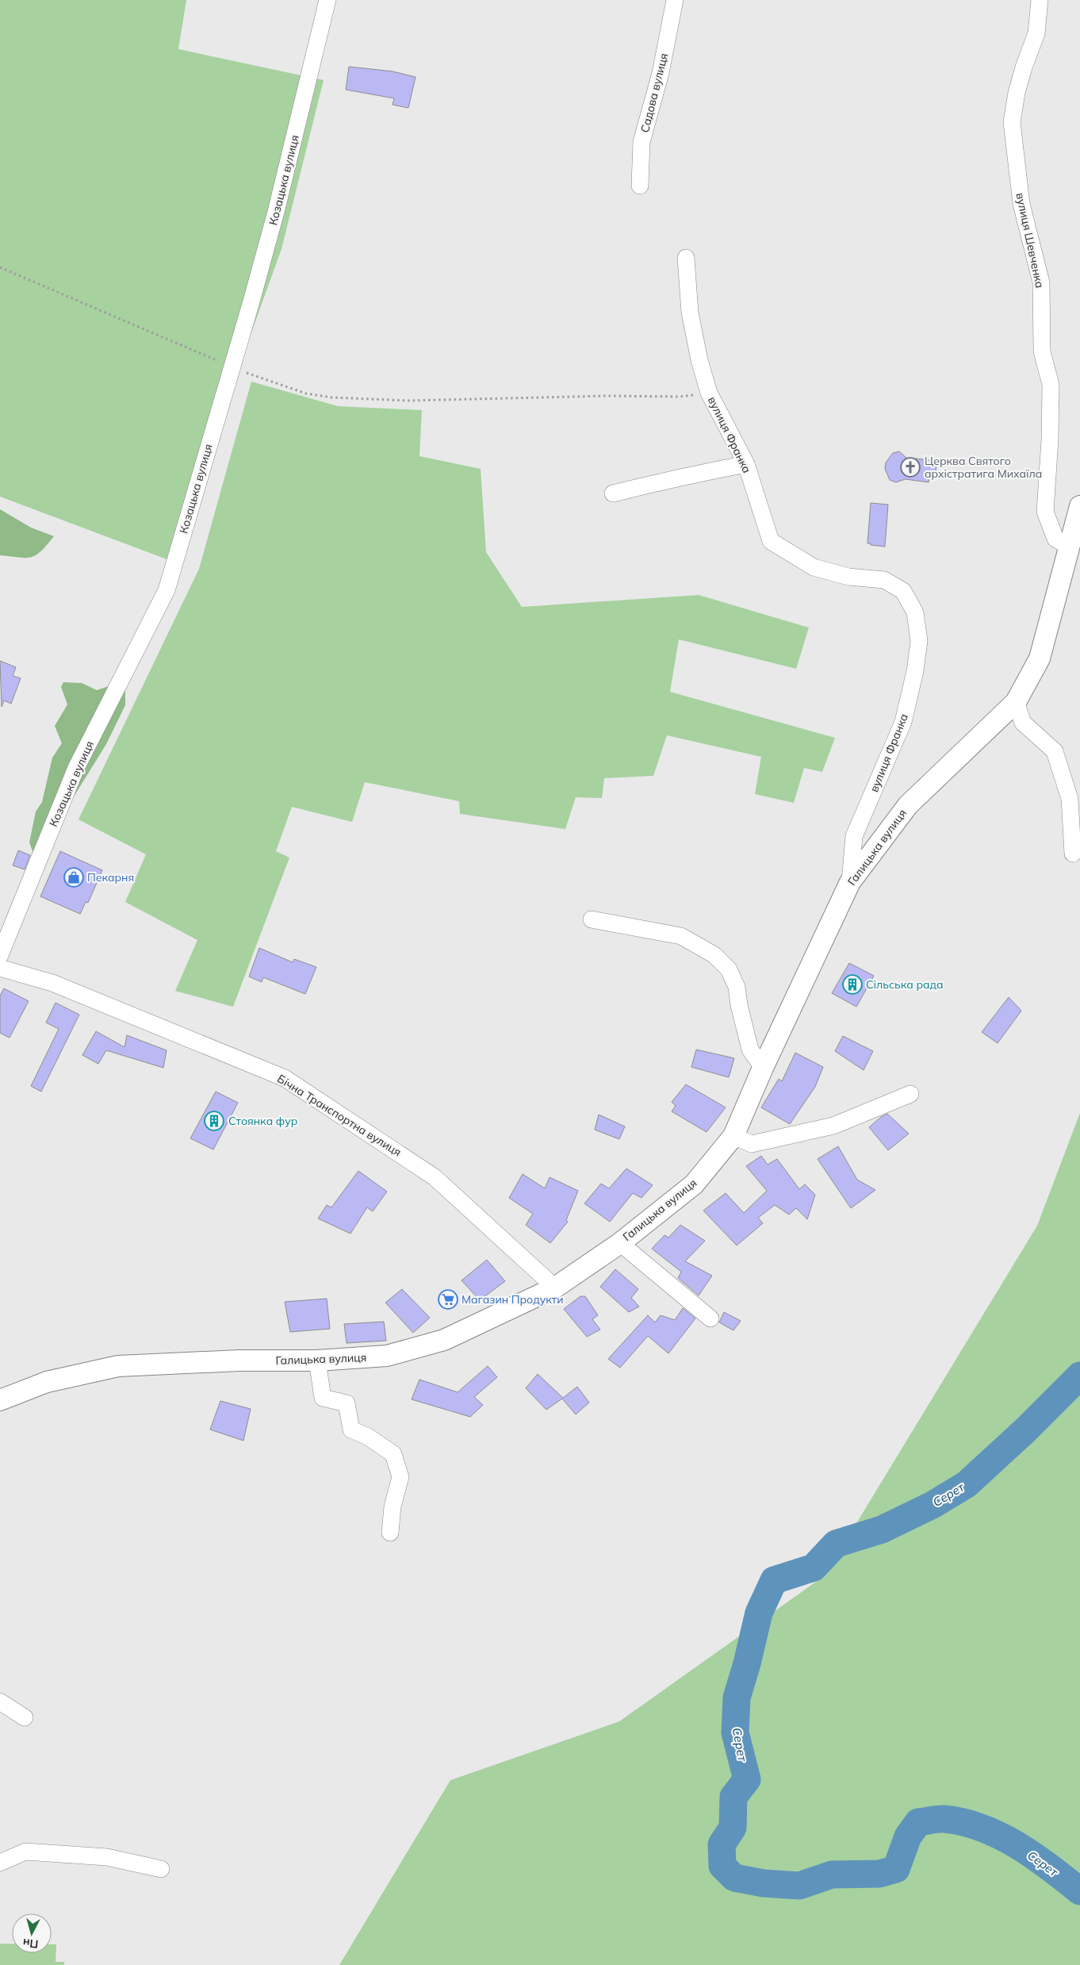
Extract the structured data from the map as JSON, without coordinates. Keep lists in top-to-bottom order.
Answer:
{
  "streets": {
    "main road": ["Галицька вулиця"],
    "street": [
      "Садова вулиця",
      "Козацька вулиця",
      "вулиця Шевченка",
      "вулиця Франка",
      "Бічна Транспортна вулиця"
    ]
  },
  "crossings": [
    ["вулиця Шевченка", "Галицька вулиця"],
    ["вулиця Франка", "Галицька вулиця"],
    ["Галицька вулиця", "Бічна Транспортна вулиця"]
  ],
  "water": ["Серет"],
  "places": {
    "church": ["Церква Святого архістратига Михаїла"],
    "shop": ["Пекарня"],
    "building": ["Сільська рада", "Стоянка фур"],
    "supermarket": ["Магазин Продукти"]
  },
  "north": "bottom"
}
